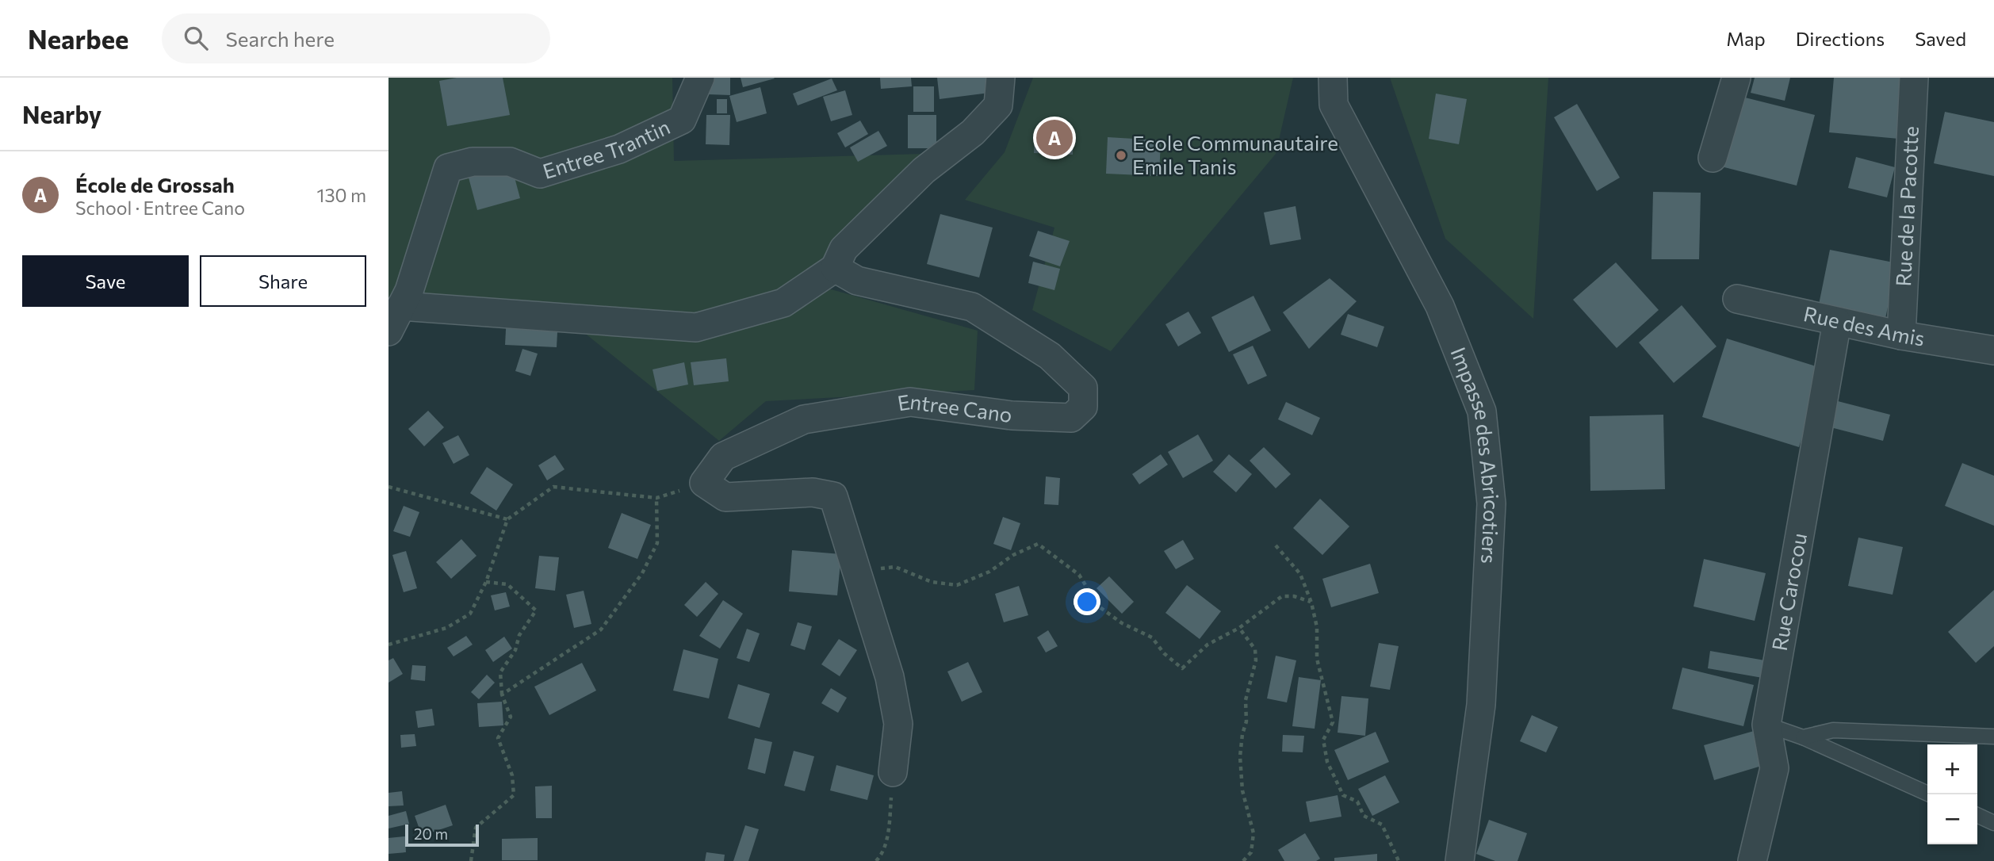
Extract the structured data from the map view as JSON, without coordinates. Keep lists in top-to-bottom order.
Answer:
{
  "streets": {
    "street": [
      "Entree Trantin",
      "Rue de la Pacotte",
      "Rue des Amis",
      "Entree Cano",
      "Impasse des Abricotiers",
      "Rue Carocou"
    ]
  },
  "crossings": [
    ["Rue de la Pacotte", "Rue des Amis"],
    ["Rue des Amis", "Rue Carocou"]
  ],
  "places": ["Ecole Communautaire Emile Tanis"],
  "scale_bar": "20 m",
  "page": {
    "header": "Nearbee",
    "search": "Search here",
    "nav": ["Map", "Directions", "Saved"],
    "heading": "Nearby",
    "pins": "A",
    "list": [
      {
        "mark": "A",
        "name": "École de Grossah",
        "note": "School · Entree Cano",
        "value": "130 m"
      }
    ],
    "buttons": ["Save", "Share"],
    "map_buttons": ["+", "−"],
    "scale": "20 m"
  }
}
